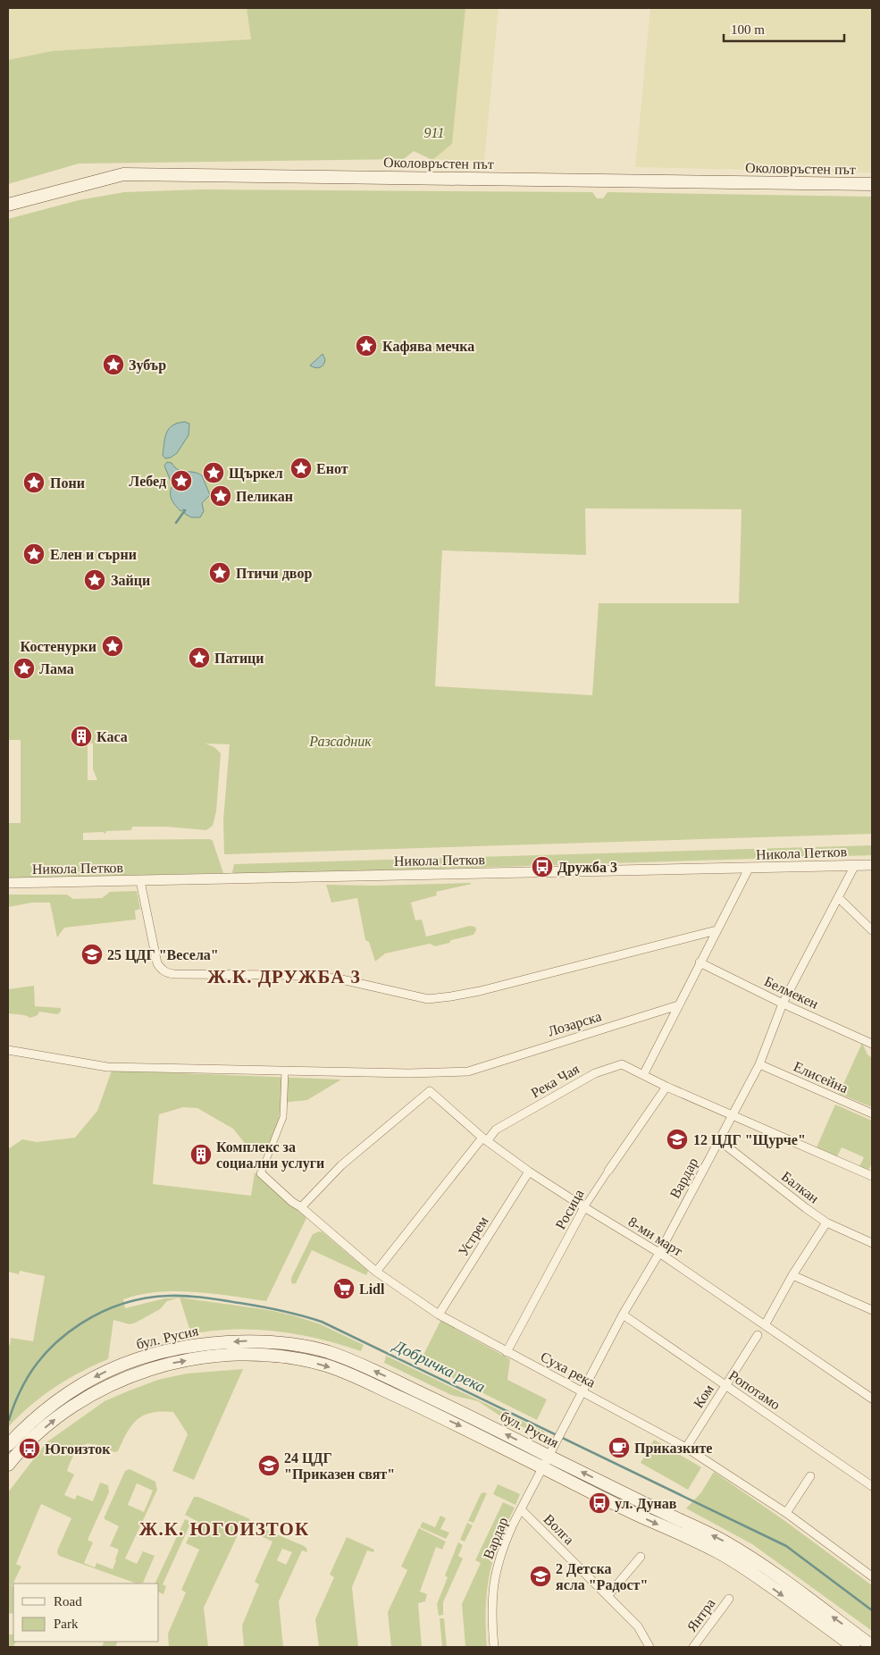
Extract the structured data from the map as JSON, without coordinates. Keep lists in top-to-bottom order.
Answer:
{
  "streets": {
    "main road": ["Околовръстен път", "бул. Русия"],
    "street": [
      "Никола Петков",
      "Белмекен",
      "Лозарска",
      "Елисейна",
      "Река Чая",
      "Вардар",
      "Балкан",
      "Росица",
      "Устрем",
      "8-ми март",
      "Суха река",
      "Ропотамо",
      "Ком",
      "Волга",
      "Янтра"
    ]
  },
  "crossings": [
    ["Никола Петков", "Вардар"],
    ["Белмекен", "Вардар"],
    ["Елисейна", "Вардар"],
    ["Река Чая", "8-ми март"],
    ["Река Чая", "Суха река"],
    ["Вардар", "Балкан"],
    ["Вардар", "8-ми март"],
    ["Вардар", "бул. Русия"],
    ["Вардар", "Суха река"],
    ["Вардар", "Ропотамо"],
    ["Вардар", "Волга"],
    ["Росица", "8-ми март"],
    ["Росица", "Суха река"],
    ["Устрем", "8-ми март"],
    ["Устрем", "Суха река"],
    ["8-ми март", "Суха река"],
    ["Суха река", "Ком"],
    ["Ропотамо", "Ком"]
  ],
  "districts": ["Ж.К. ДРУЖБА 3", "Ж.К. ЮГОИЗТОК"],
  "water": ["Добричка река"],
  "parks": ["911", "Разсадник"],
  "places": {
    "place": [
      "Кафява мечка",
      "Зубър",
      "Енот",
      "Щъркел",
      "Лебед",
      "Пони",
      "Пеликан",
      "Елен и сърни",
      "Птичи двор",
      "Зайци",
      "Костенурки",
      "Патици",
      "Лама"
    ],
    "building": ["Каса", "Комплекс за социални услуги"],
    "bus stop": ["Дружба 3", "Югоизток", "ул. Дунав"],
    "school or university": [
      "25 ЦДГ \"Весела\"",
      "12 ЦДГ \"Щурче\"",
      "24 ЦДГ \"Приказен свят\"",
      "2 Детска ясла \"Радост\""
    ],
    "supermarket": ["Lidl"],
    "cafe": ["Приказките"]
  },
  "legend": ["Road", "Park"],
  "scale_bar": "100 m"
}
